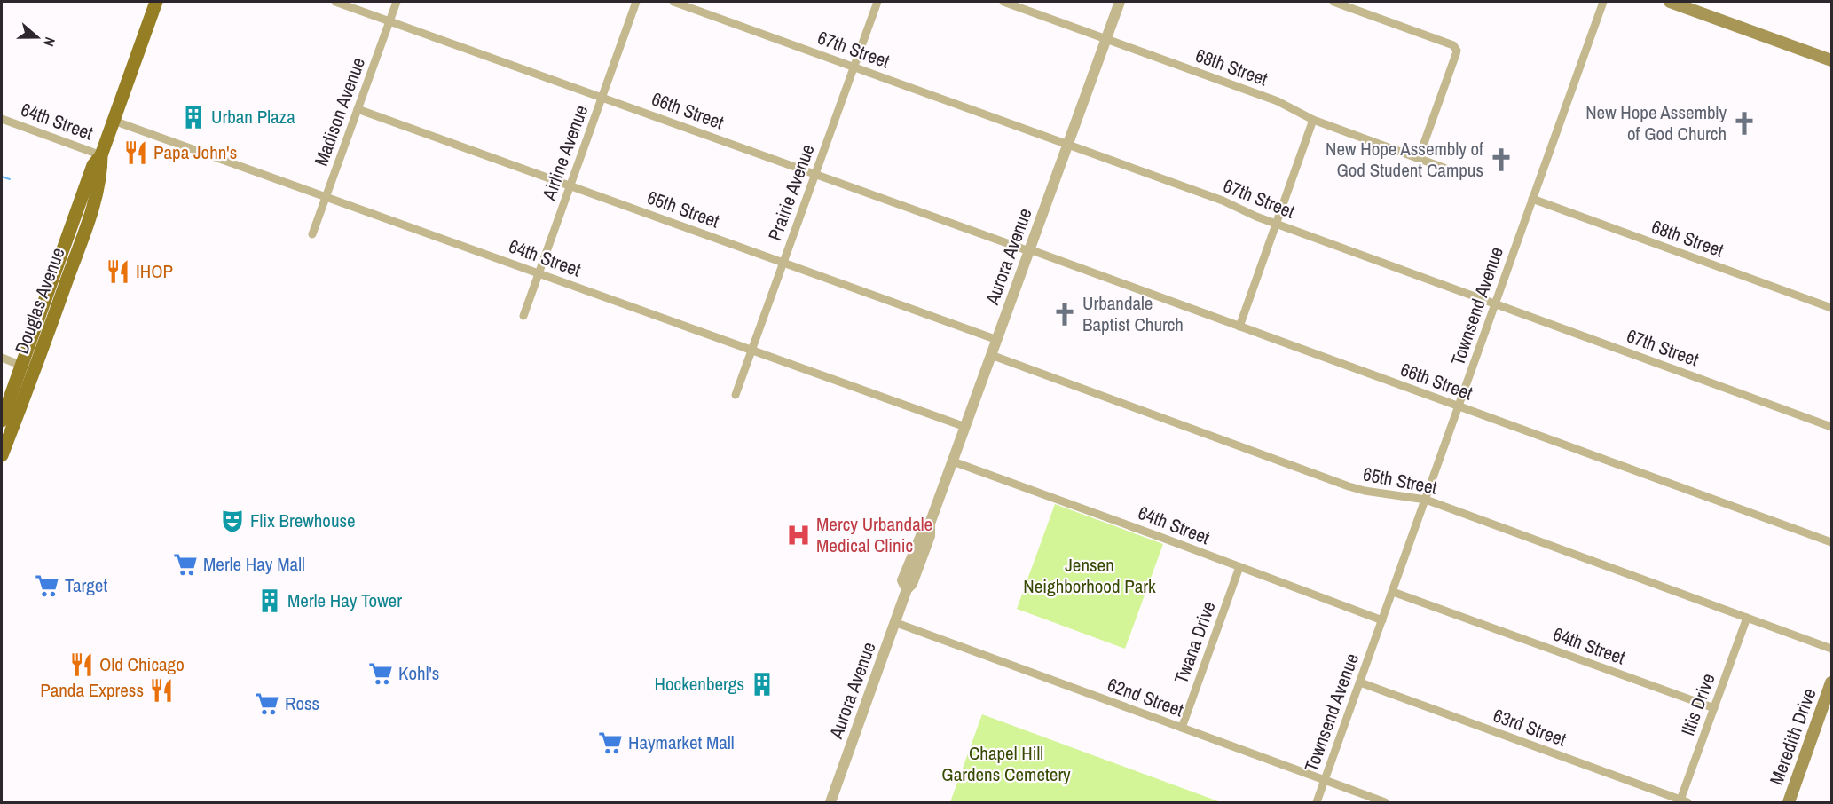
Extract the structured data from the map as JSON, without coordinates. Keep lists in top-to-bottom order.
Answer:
{
  "streets": {
    "main road": ["Douglas Avenue", "Meredith Drive"],
    "street": [
      "67th Street",
      "68th Street",
      "66th Street",
      "Madison Avenue",
      "64th Street",
      "Airline Avenue",
      "Prairie Avenue",
      "65th Street",
      "Aurora Avenue",
      "Townsend Avenue",
      "Twana Drive",
      "62nd Street",
      "Iltis Drive",
      "63rd Street"
    ]
  },
  "crossings": [
    ["67th Street", "Prairie Avenue"],
    ["67th Street", "Aurora Avenue"],
    ["67th Street", "Townsend Avenue"],
    ["68th Street", "Aurora Avenue"],
    ["68th Street", "Townsend Avenue"],
    ["66th Street", "Madison Avenue"],
    ["66th Street", "Airline Avenue"],
    ["66th Street", "Prairie Avenue"],
    ["66th Street", "Aurora Avenue"],
    ["66th Street", "Townsend Avenue"],
    ["Madison Avenue", "64th Street"],
    ["Madison Avenue", "65th Street"],
    ["64th Street", "Airline Avenue"],
    ["64th Street", "Prairie Avenue"],
    ["64th Street", "Aurora Avenue"],
    ["64th Street", "Douglas Avenue"],
    ["64th Street", "Townsend Avenue"],
    ["64th Street", "Twana Drive"],
    ["64th Street", "Iltis Drive"],
    ["Airline Avenue", "65th Street"],
    ["Prairie Avenue", "65th Street"],
    ["65th Street", "Aurora Avenue"],
    ["65th Street", "Townsend Avenue"],
    ["65th Street", "Iltis Drive"],
    ["Aurora Avenue", "62nd Street"],
    ["Townsend Avenue", "62nd Street"],
    ["Townsend Avenue", "63rd Street"],
    ["Twana Drive", "62nd Street"],
    ["Iltis Drive", "63rd Street"]
  ],
  "parks": ["Jensen Neighborhood Park", "Chapel Hill Gardens Cemetery"],
  "places": {
    "building": ["Urban Plaza", "Merle Hay Tower", "Hockenbergs"],
    "church": ["New Hope Assembly of God Church", "New Hope Assembly of God Student Campus", "Urbandale Baptist Church"],
    "restaurant": [
      "Papa John's",
      "IHOP",
      "Old Chicago",
      "Panda Express"
    ],
    "theatre": ["Flix Brewhouse"],
    "hospital": ["Mercy Urbandale Medical Clinic"],
    "supermarket": [
      "Merle Hay Mall",
      "Target",
      "Kohl's",
      "Ross",
      "Haymarket Mall"
    ]
  },
  "north": "right"
}
